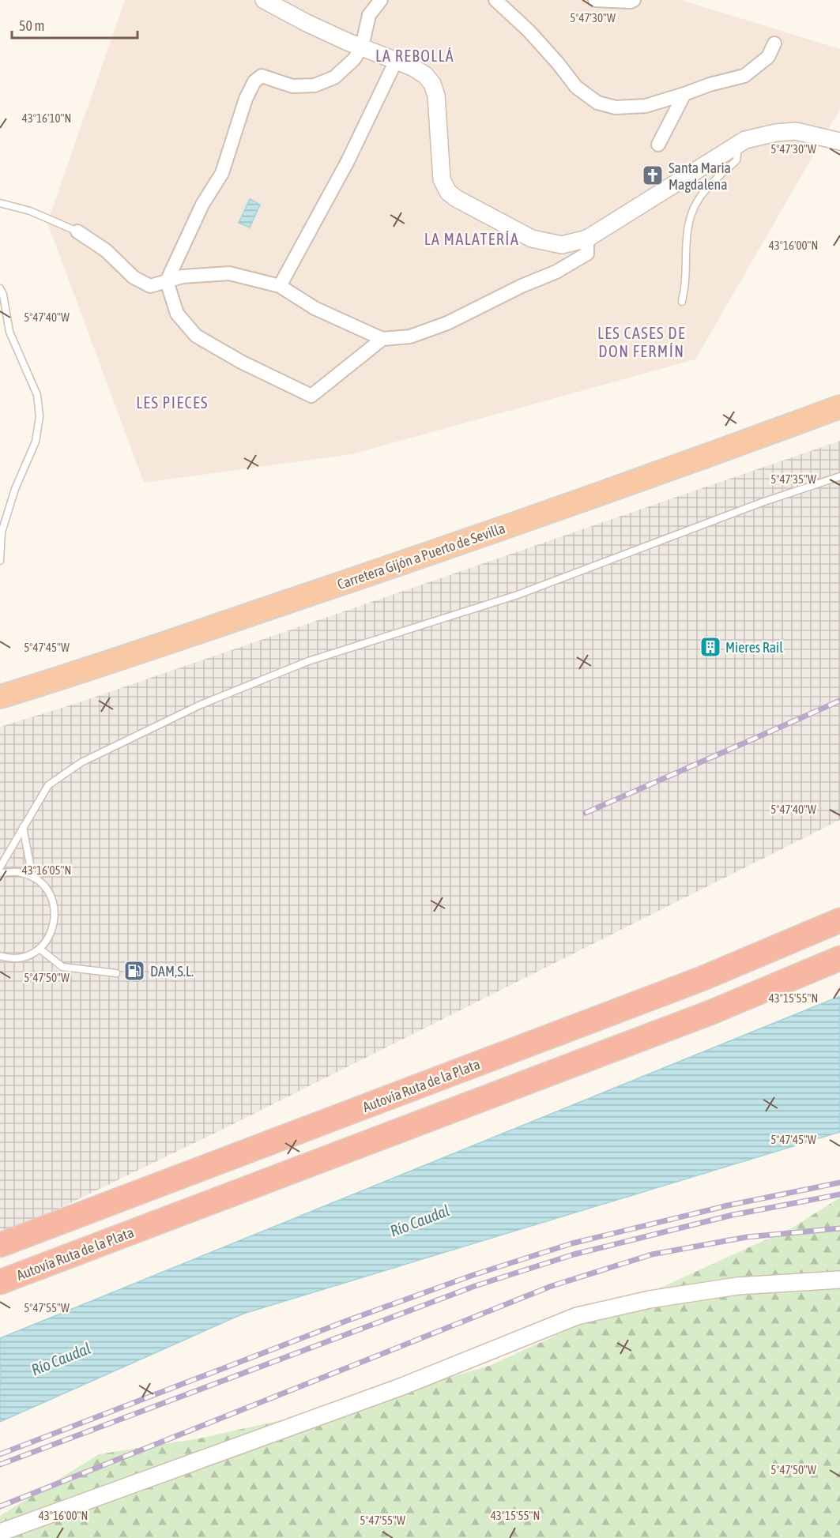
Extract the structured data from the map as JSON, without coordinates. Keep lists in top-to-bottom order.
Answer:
{
  "streets": {
    "highway": ["Carretera Gijón a Puerto de Sevilla", "Autovía Ruta de la Plata"]
  },
  "districts": [
    "LA REBOLLÁ",
    "LA MALATERÍA",
    "LES CASES DE DON FERMÍN",
    "LES PIECES"
  ],
  "water": ["Río Caudal"],
  "places": {
    "church": ["Santa Maria Magdalena"],
    "building": ["Mieres Rail"],
    "fuel station": ["DAM,S.L."]
  },
  "scale_bar": "50 m",
  "coordinates": [
    "5°47'30\"W",
    "43°16'10\"N",
    "43°16'00\"N",
    "5°47'40\"W",
    "5°47'35\"W",
    "5°47'45\"W",
    "43°16'05\"N",
    "5°47'50\"W",
    "43°15'55\"N",
    "5°47'55\"W"
  ]
}
